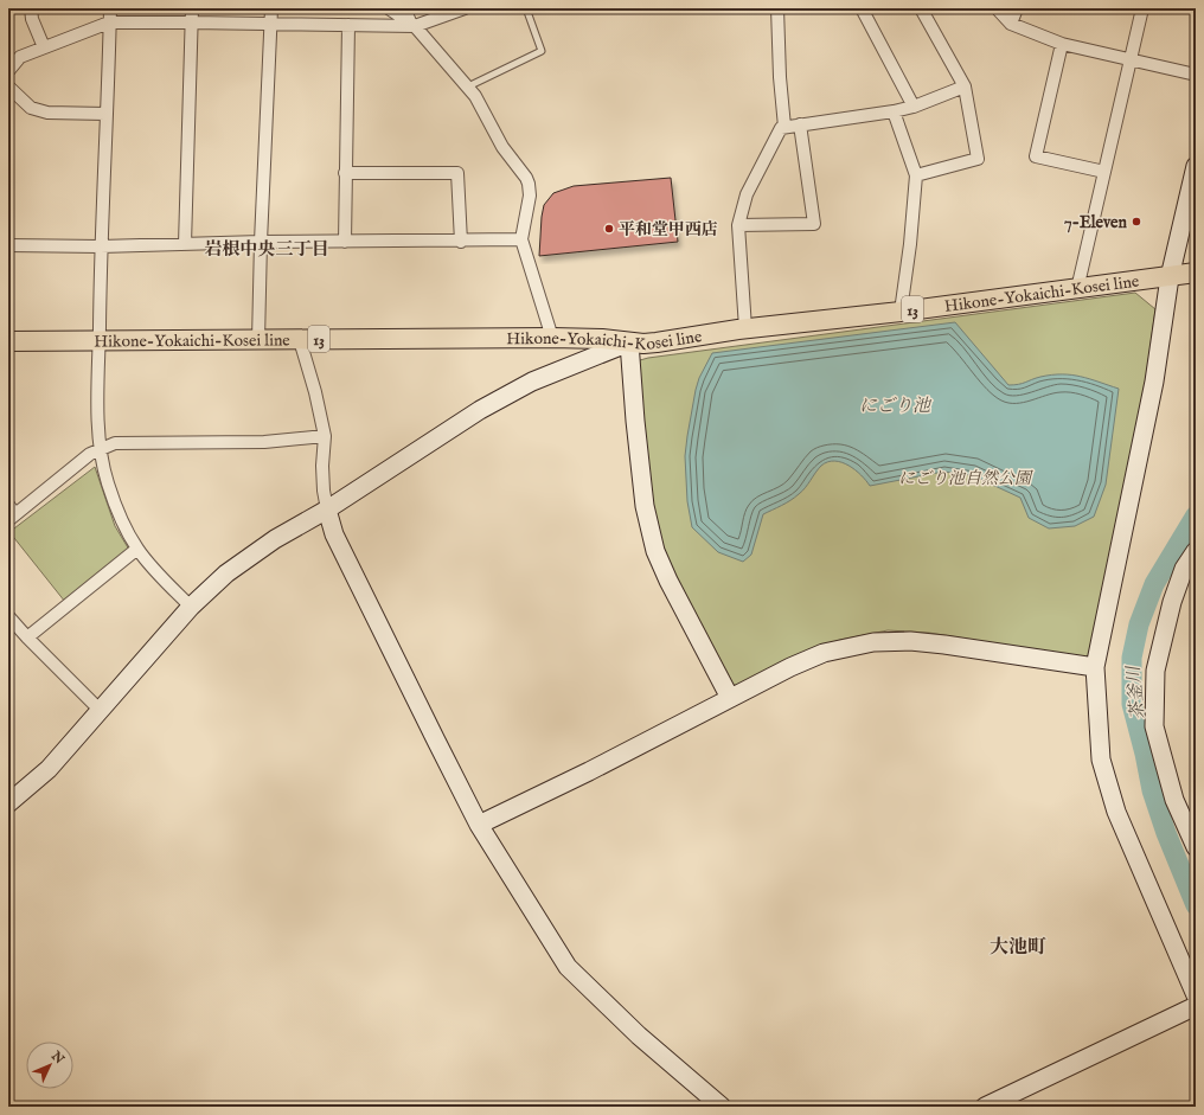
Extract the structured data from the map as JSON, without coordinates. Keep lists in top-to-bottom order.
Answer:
{
  "streets": {
    "main road": ["Hikone-Yokaichi-Kosei line", "13"]
  },
  "districts": ["岩根中央三丁目", "大池町"],
  "water": ["にごり池", "茶釜川"],
  "parks": ["にごり池自然公園"],
  "places": ["7-Eleven", "平和堂甲西店"],
  "north": "top right"
}
